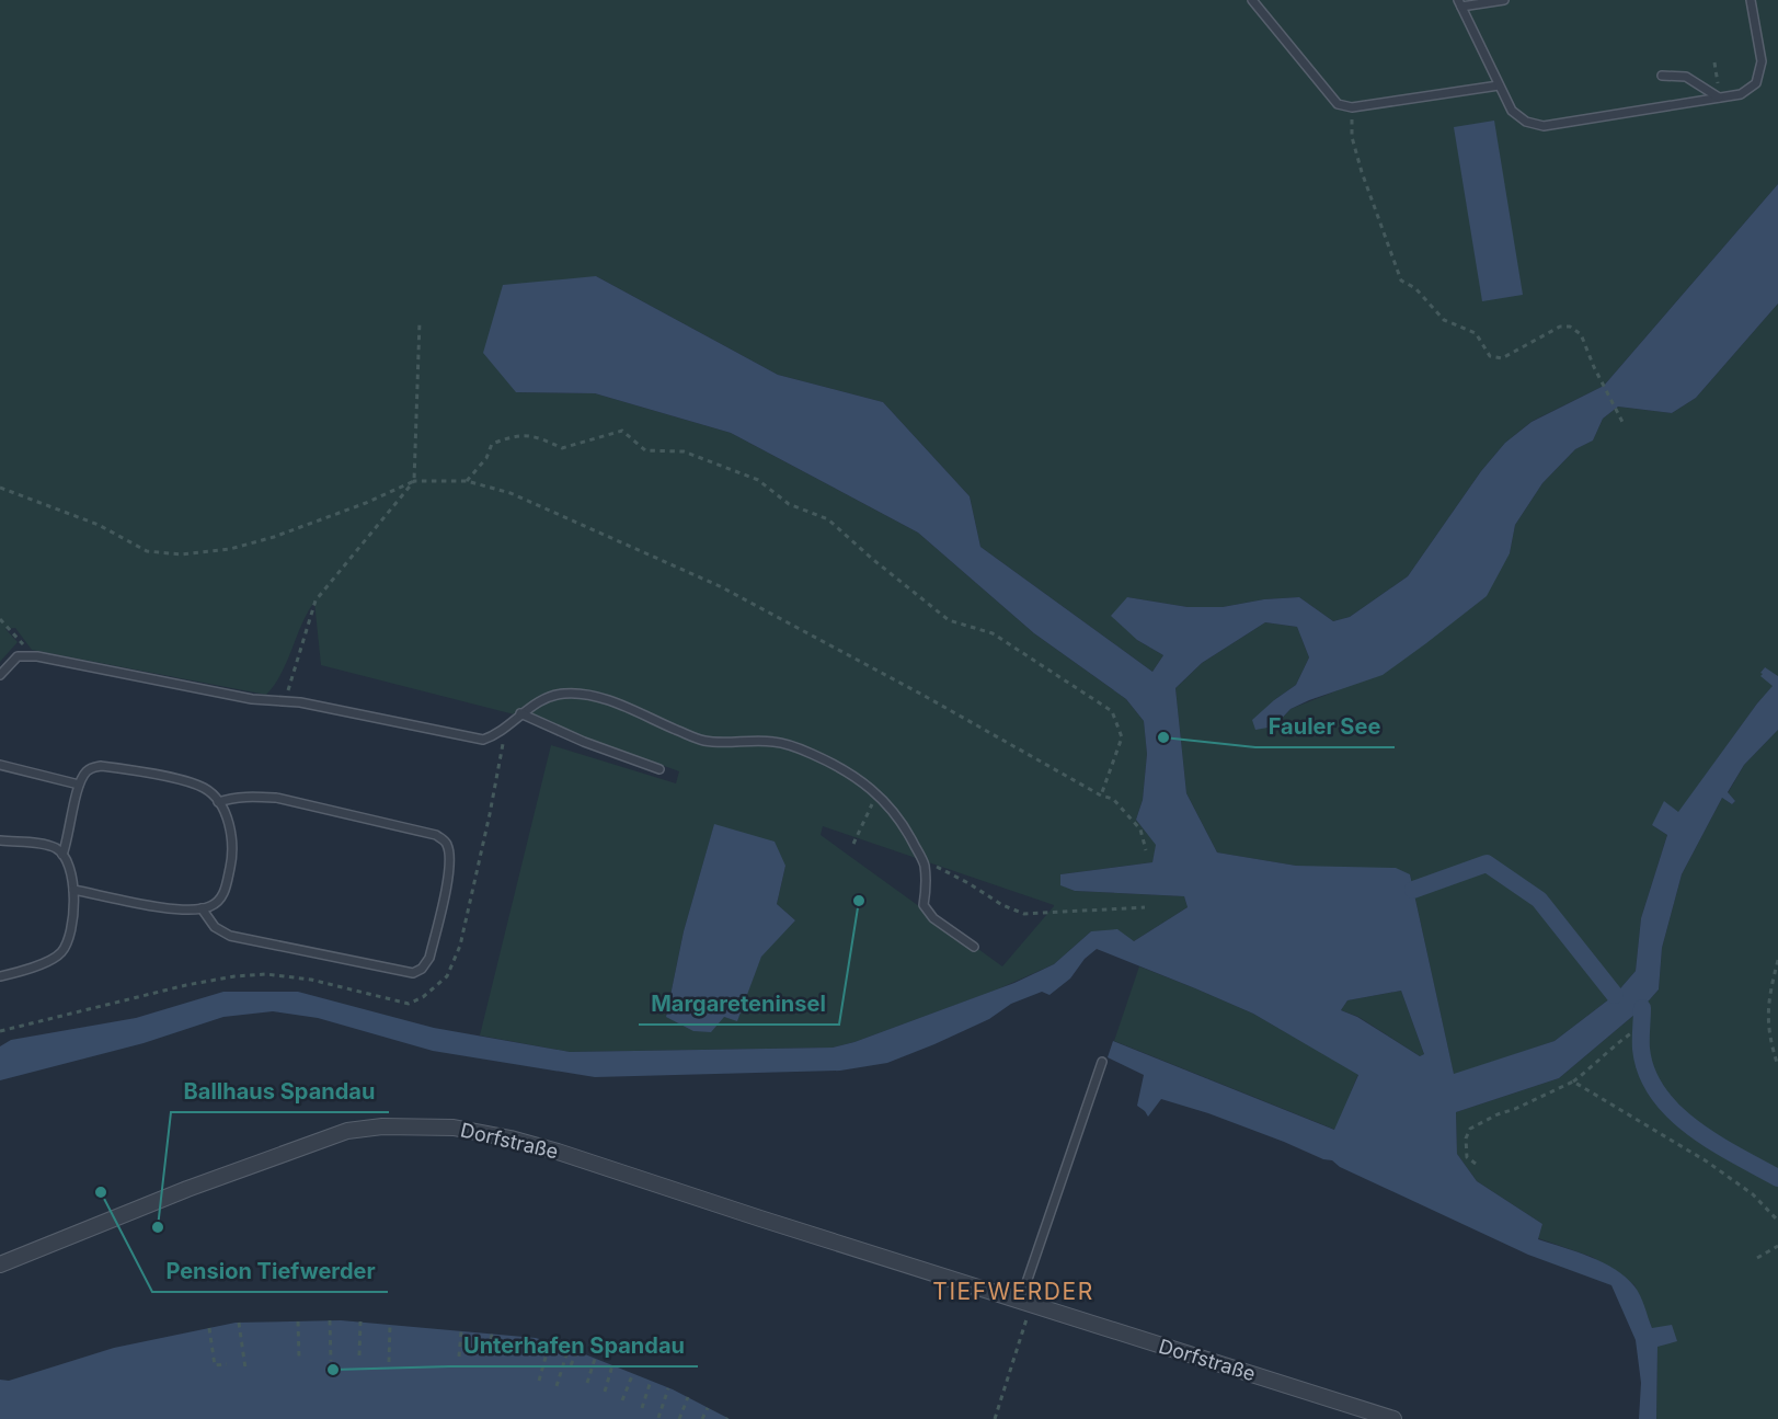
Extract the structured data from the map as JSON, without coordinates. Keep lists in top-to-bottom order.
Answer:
{
  "streets": {
    "street": ["Dorfstraße"]
  },
  "districts": ["TIEFWERDER"],
  "places": [
    "Fauler See",
    "Margareteninsel",
    "Pension Tiefwerder",
    "Ballhaus Spandau",
    "Unterhafen Spandau"
  ]
}
